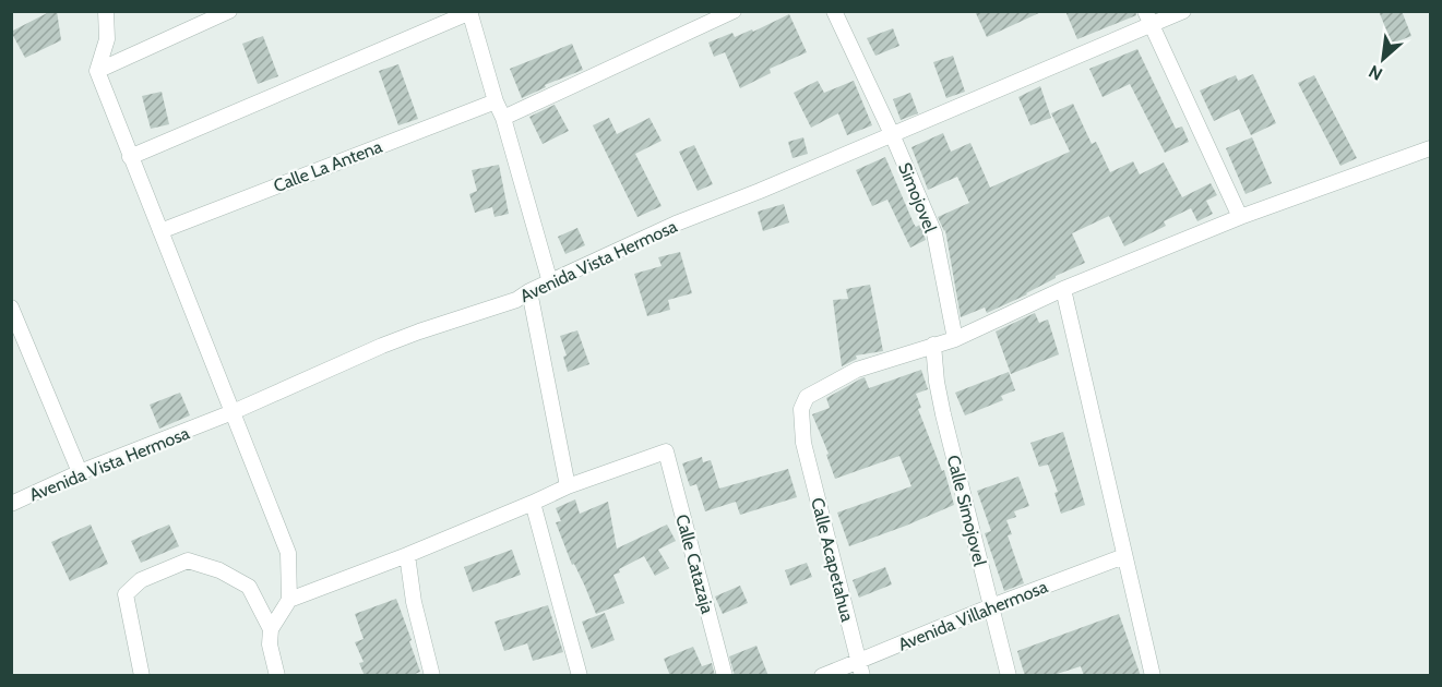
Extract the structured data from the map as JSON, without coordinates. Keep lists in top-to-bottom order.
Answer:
{
  "streets": {
    "street": [
      "Calle La Antena",
      "Simojovel",
      "Avenida Vista Hermosa",
      "Calle Simojovel",
      "Calle Acapetahua",
      "Calle Catazaja",
      "Avenida Villahermosa"
    ]
  },
  "crossings": [
    ["Simojovel", "Avenida Vista Hermosa"],
    ["Calle Simojovel", "Calle Acapetahua"],
    ["Calle Simojovel", "Avenida Villahermosa"],
    ["Calle Acapetahua", "Avenida Villahermosa"]
  ],
  "north": "bottom left"
}
